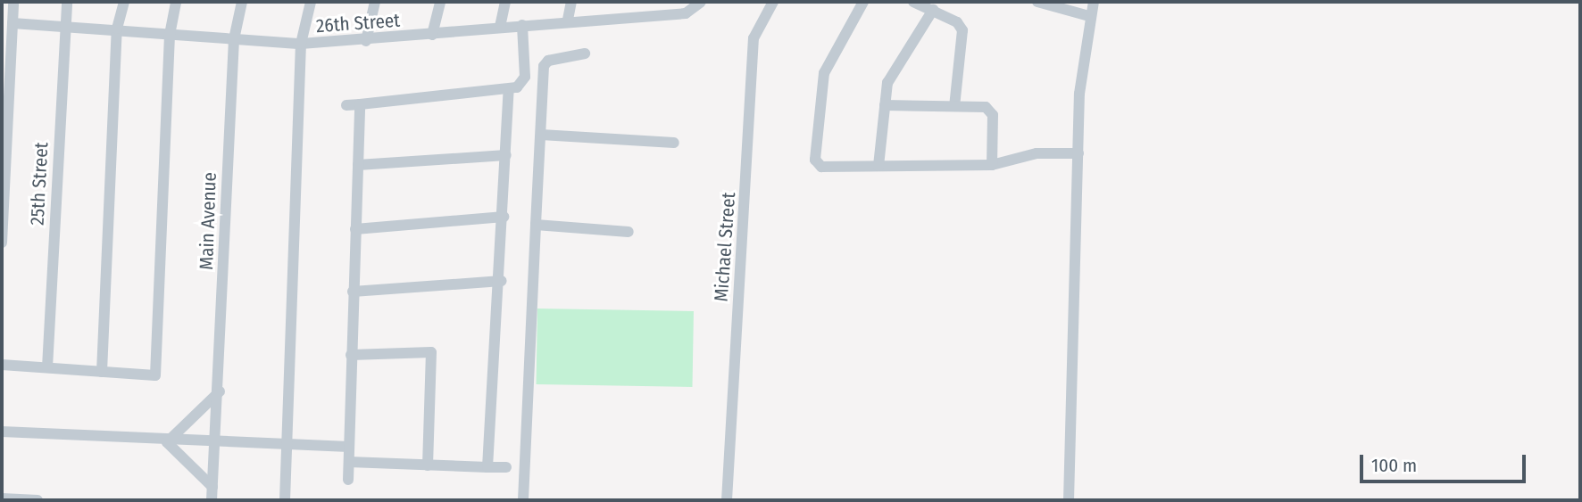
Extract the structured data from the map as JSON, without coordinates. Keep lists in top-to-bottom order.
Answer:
{
  "streets": {
    "street": [
      "26th Street",
      "25th Street",
      "Main Avenue",
      "Michael Street"
    ]
  },
  "crossings": [
    ["26th Street", "25th Street"],
    ["26th Street", "Main Avenue"]
  ],
  "scale_bar": "100 m"
}
